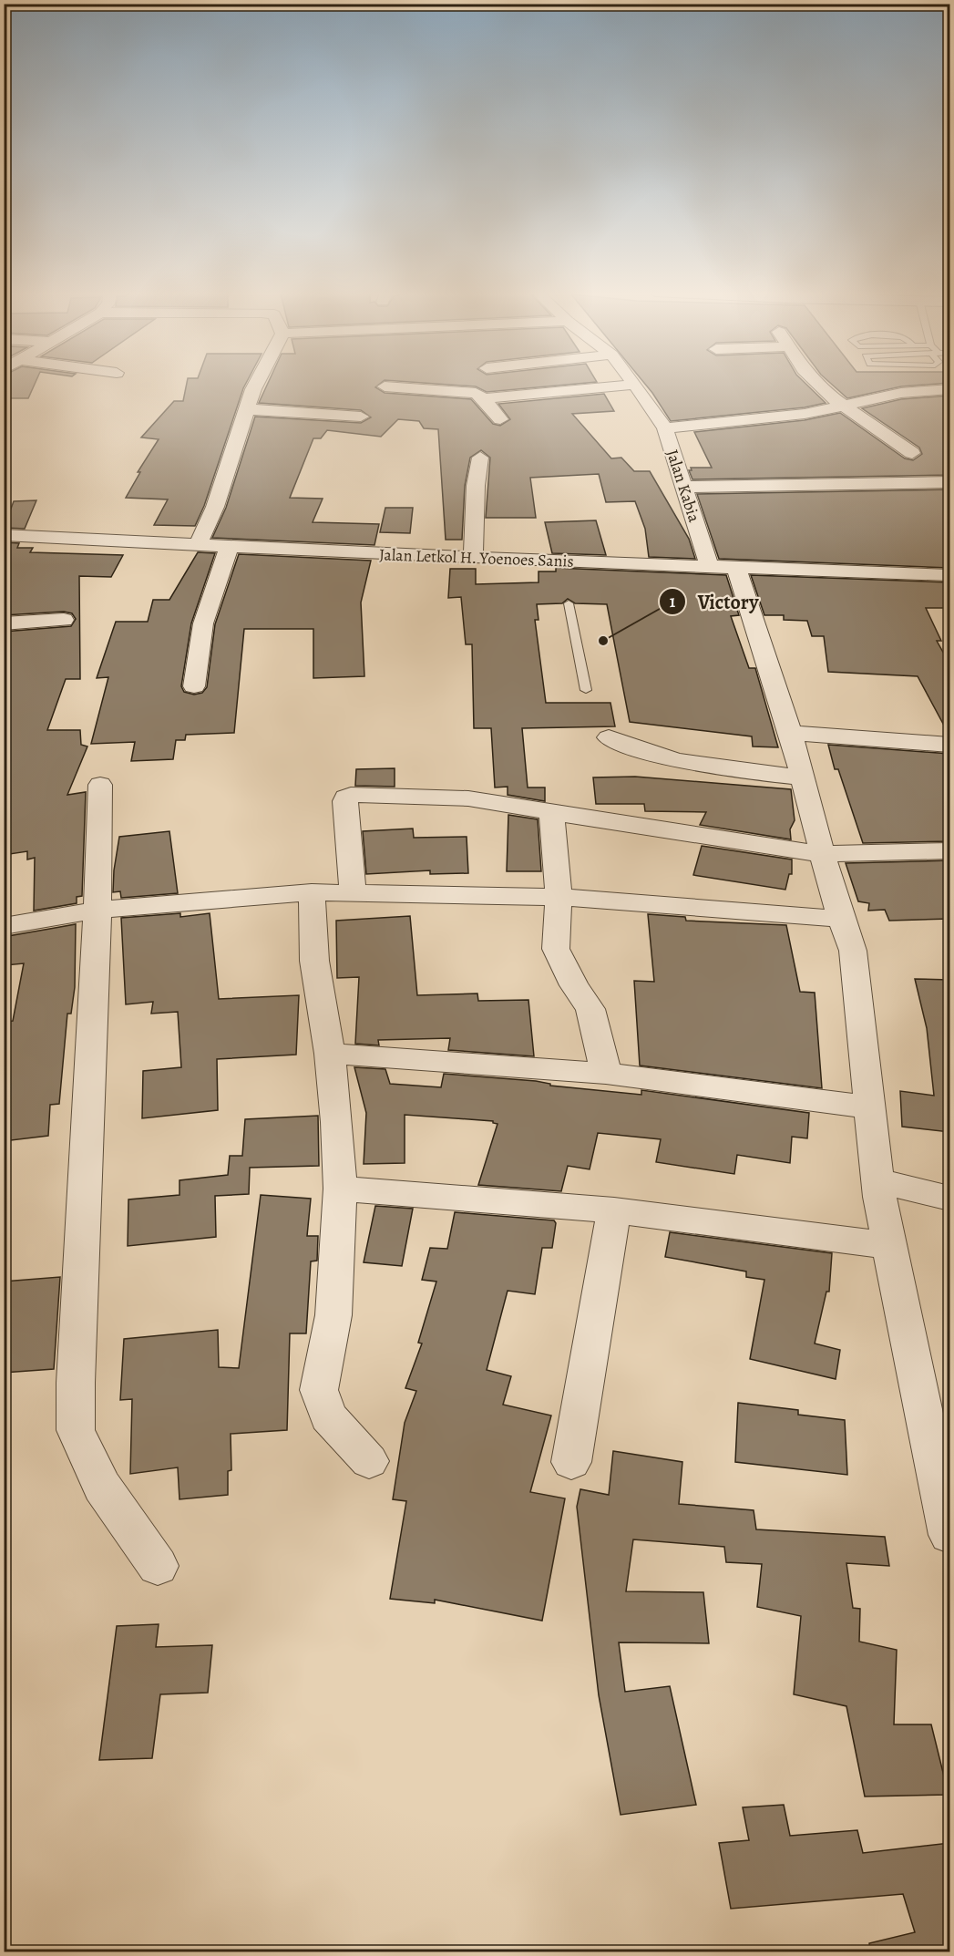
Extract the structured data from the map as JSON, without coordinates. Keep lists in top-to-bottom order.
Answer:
{
  "streets": {
    "street": ["Jalan Kabia", "Jalan Letkol H. Yoenoes Sanis"]
  },
  "crossings": [
    ["Jalan Kabia", "Jalan Letkol H. Yoenoes Sanis"]
  ],
  "places": ["Victory"]
}
